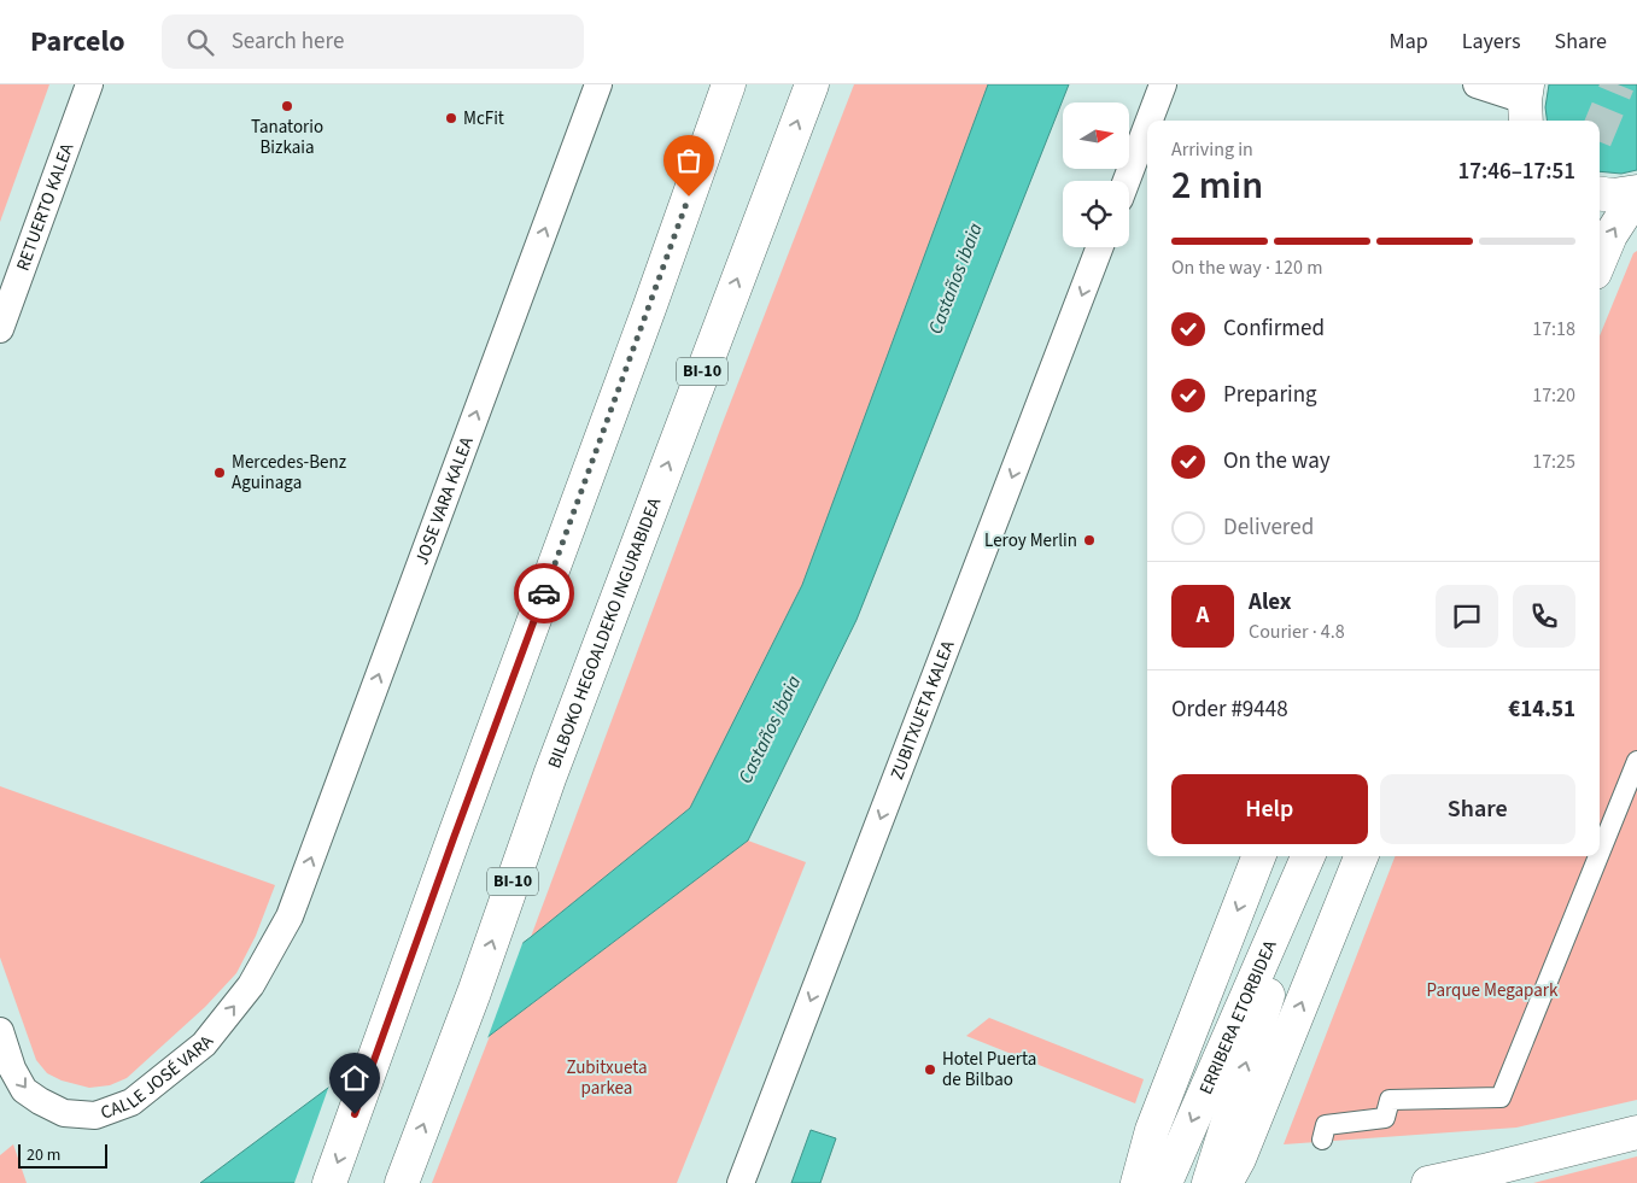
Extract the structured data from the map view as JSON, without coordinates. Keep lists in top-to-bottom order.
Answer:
{
  "streets": {
    "main road": ["BI-10", "BILBOKO HEGOALDEKO INGURABIDEA", "ERRIBERA ETORBIDEA"],
    "street": [
      "RETUERTO KALEA",
      "JOSE VARA KALEA",
      "ZUBITXUETA KALEA",
      "CALLE JOSÉ VARA"
    ]
  },
  "crossings": [
    ["JOSE VARA KALEA", "CALLE JOSÉ VARA"]
  ],
  "one_way": ["JOSE VARA KALEA", "ZUBITXUETA KALEA"],
  "water": ["Castaños ibaia"],
  "parks": ["Parque Megapark", "Zubitxueta parkea"],
  "places": [
    "Tanatorio Bizkaia",
    "McFit",
    "Mercedes-Benz Aguinaga",
    "Leroy Merlin",
    "Hotel Puerta de Bilbao"
  ],
  "scale_bar": "20 m",
  "north": "right",
  "page": {
    "header": "Parcelo",
    "search": "Search here",
    "nav": ["Map", "Layers", "Share"],
    "heading": ["2 min", "Arriving in", "17:46–17:51"],
    "panel": [
      "Alex",
      "Courier · 4.8",
      "Order #9448",
      "€14.51"
    ],
    "bar": "On the way · 120 m",
    "list": [
      ["Confirmed", "17:18"],
      ["Preparing", "17:20"],
      ["On the way", "17:25"],
      "Delivered"
    ],
    "round": "A",
    "buttons": ["Help", "Share"],
    "scale": "20 m"
  }
}
